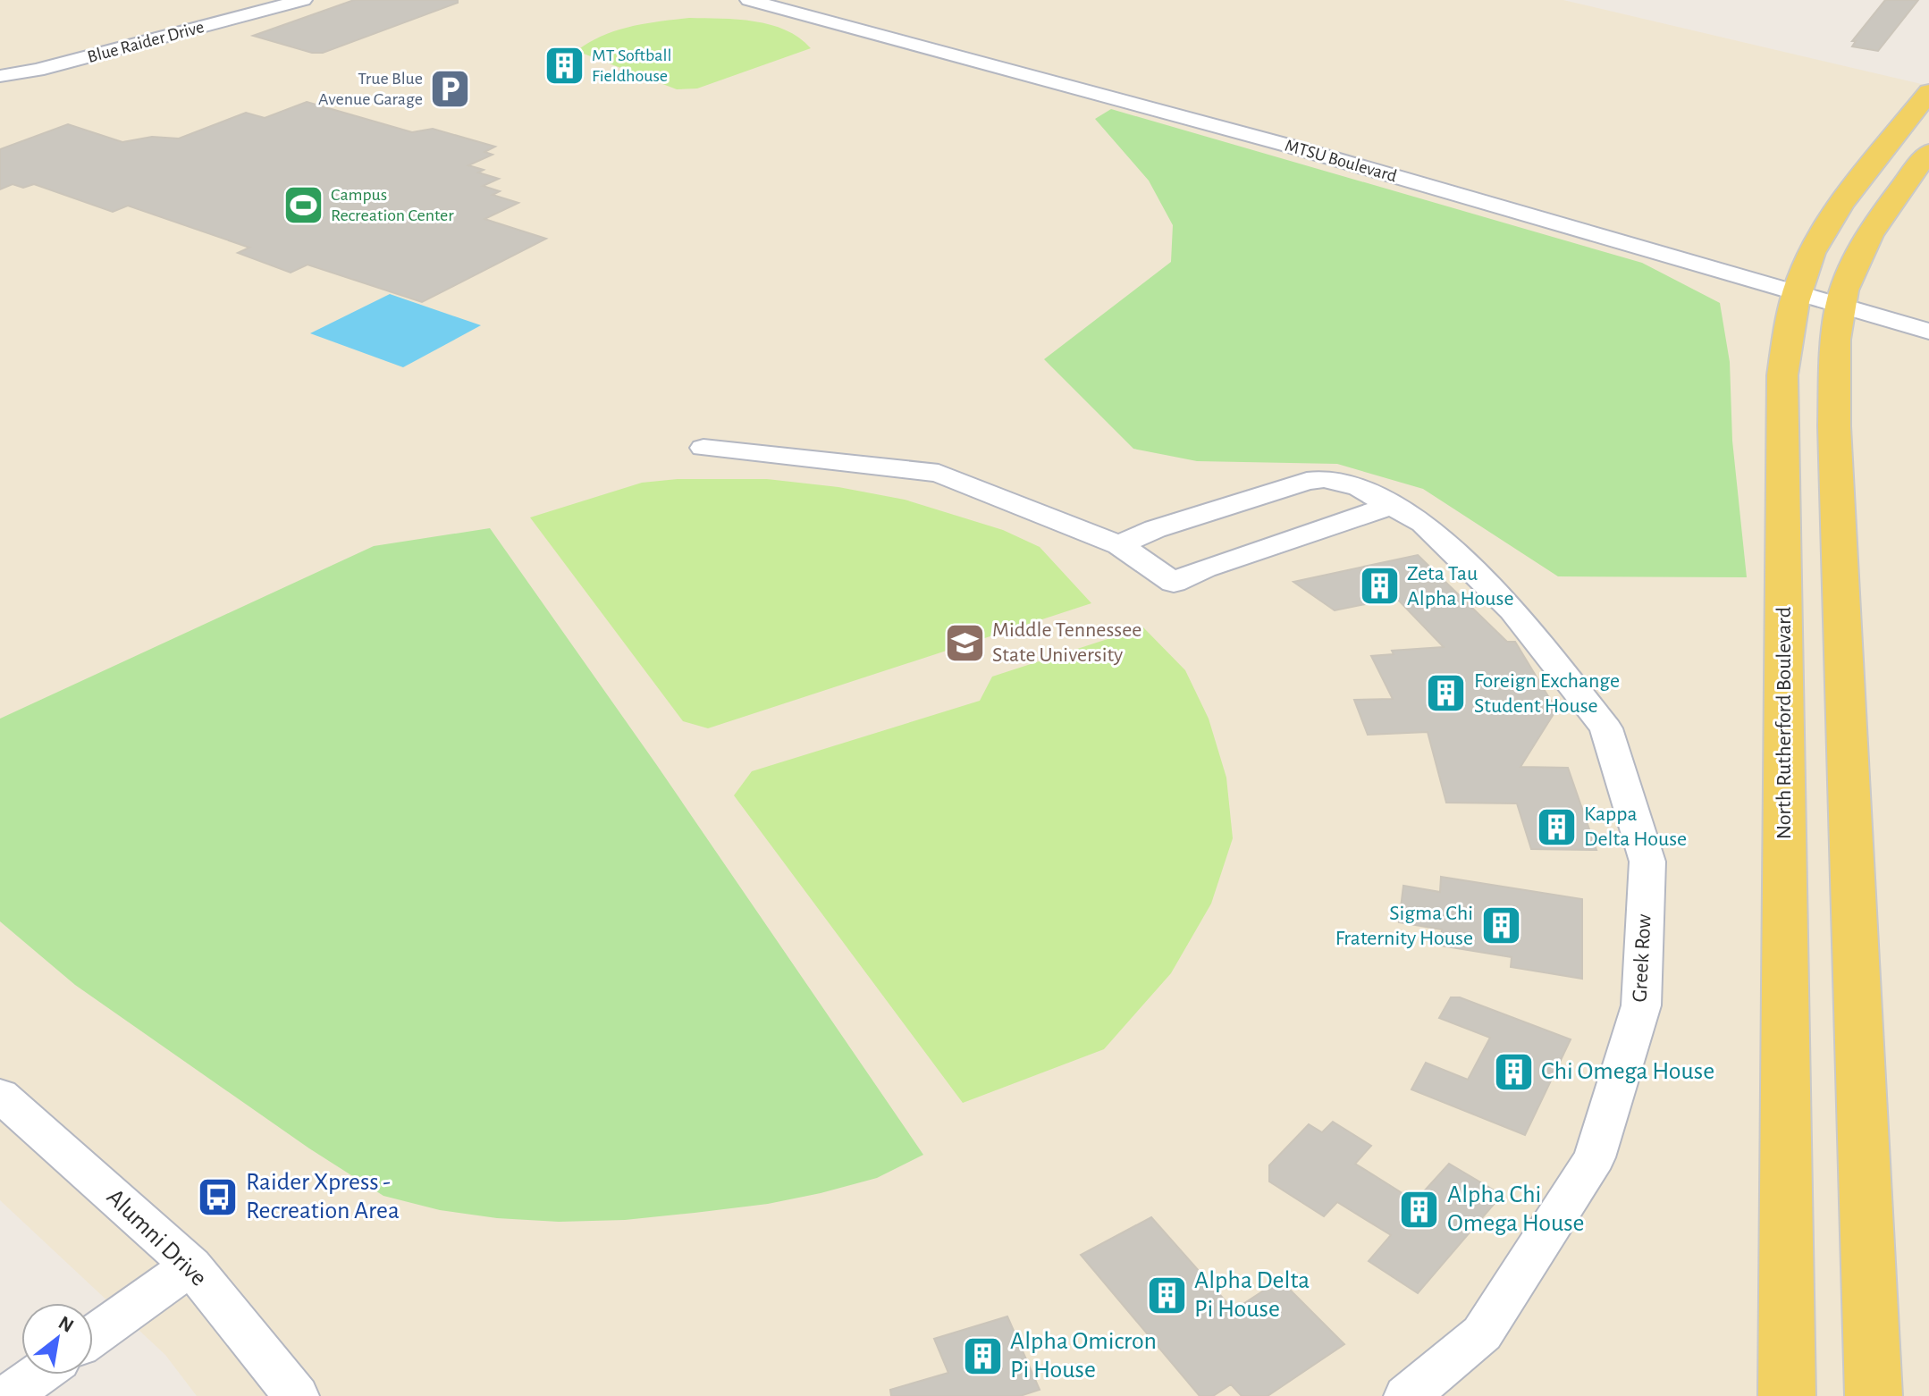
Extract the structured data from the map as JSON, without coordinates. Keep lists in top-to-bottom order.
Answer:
{
  "streets": {
    "main road": ["North Rutherford Boulevard"],
    "street": [
      "Blue Raider Drive",
      "MTSU Boulevard",
      "Greek Row",
      "Alumni Drive"
    ]
  },
  "crossings": [
    ["MTSU Boulevard", "North Rutherford Boulevard"]
  ],
  "places": {
    "building": [
      "MT Softball Fieldhouse",
      "Zeta Tau Alpha House",
      "Foreign Exchange Student House",
      "Kappa Delta House",
      "Sigma Chi Fraternity House",
      "Chi Omega House",
      "Alpha Chi Omega House",
      "Alpha Delta Pi House",
      "Alpha Omicron Pi House"
    ],
    "parking": ["True Blue Avenue Garage"],
    "sports": ["Campus Recreation Center"],
    "school or university": ["Middle Tennessee State University"],
    "bus stop": ["Raider Xpress - Recreation Area"]
  },
  "north": "top right"
}
